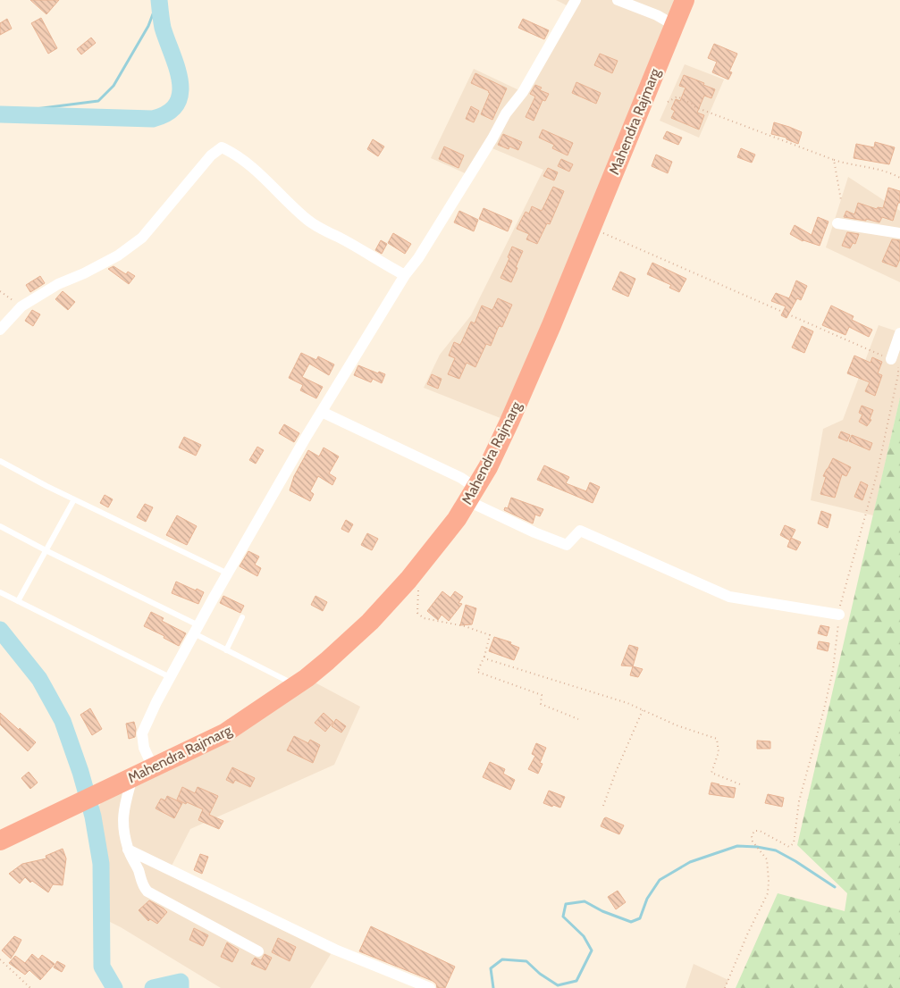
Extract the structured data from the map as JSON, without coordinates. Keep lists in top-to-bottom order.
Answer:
{
  "streets": {
    "highway": ["Mahendra Rajmarg"]
  }
}
